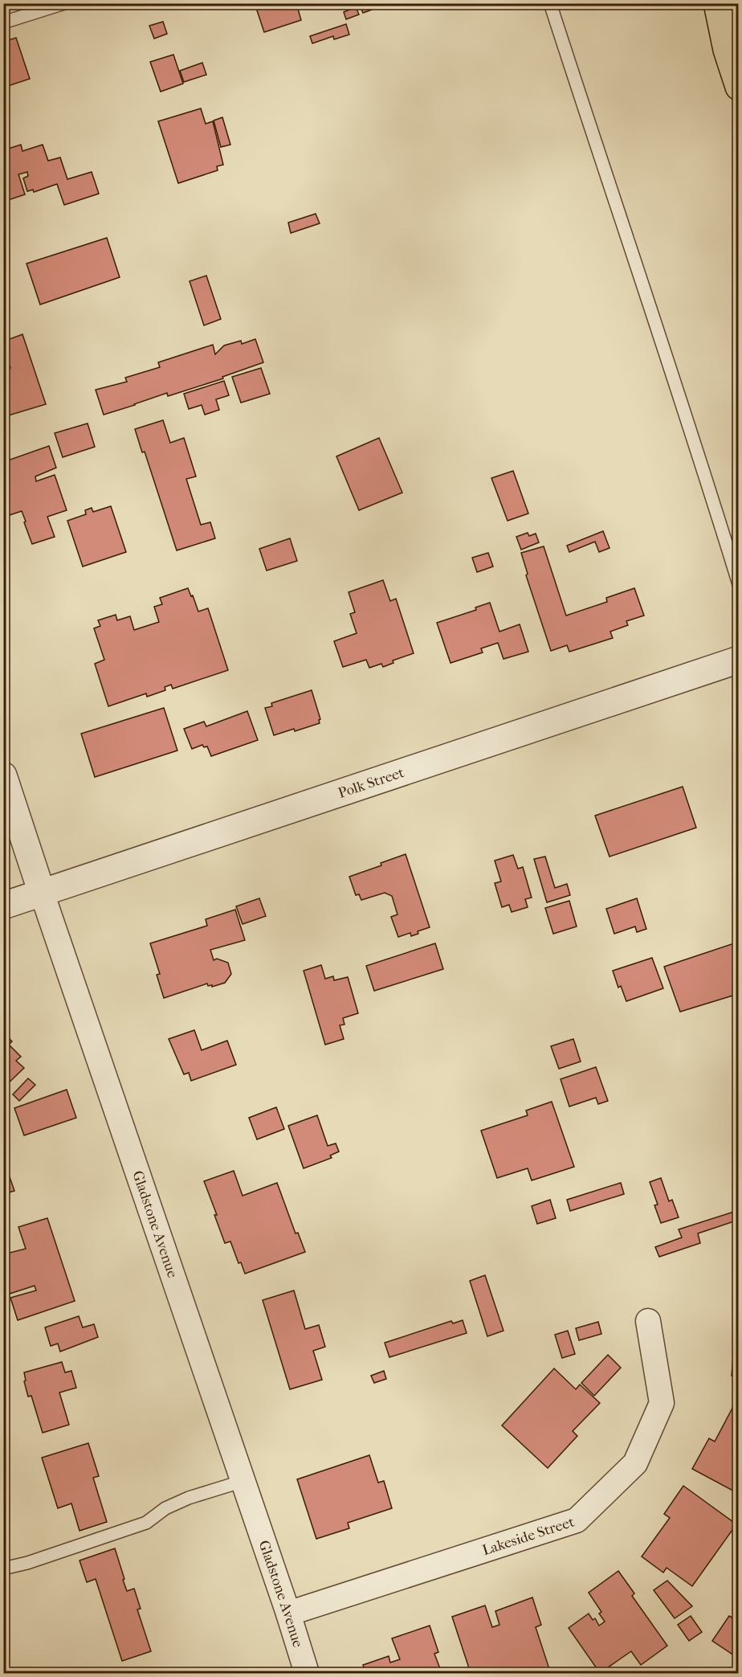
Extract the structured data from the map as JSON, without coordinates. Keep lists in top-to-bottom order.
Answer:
{
  "streets": {
    "street": ["Polk Street", "Gladstone Avenue", "Lakeside Street"]
  },
  "crossings": [
    ["Polk Street", "Gladstone Avenue"],
    ["Gladstone Avenue", "Lakeside Street"]
  ]
}
